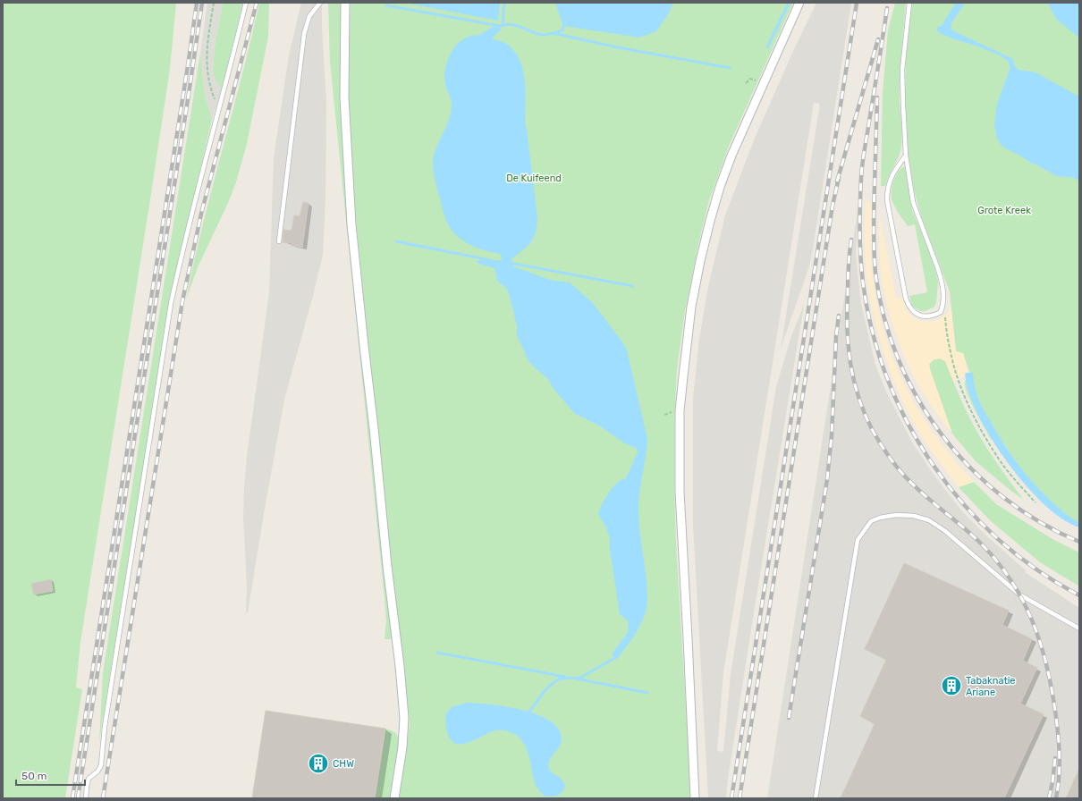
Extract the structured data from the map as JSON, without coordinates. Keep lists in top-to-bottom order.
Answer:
{
  "parks": ["De Kuifeend", "Grote Kreek"],
  "places": {
    "building": ["Tabaknatie Ariane", "CHW"]
  },
  "scale_bar": "50 m"
}
